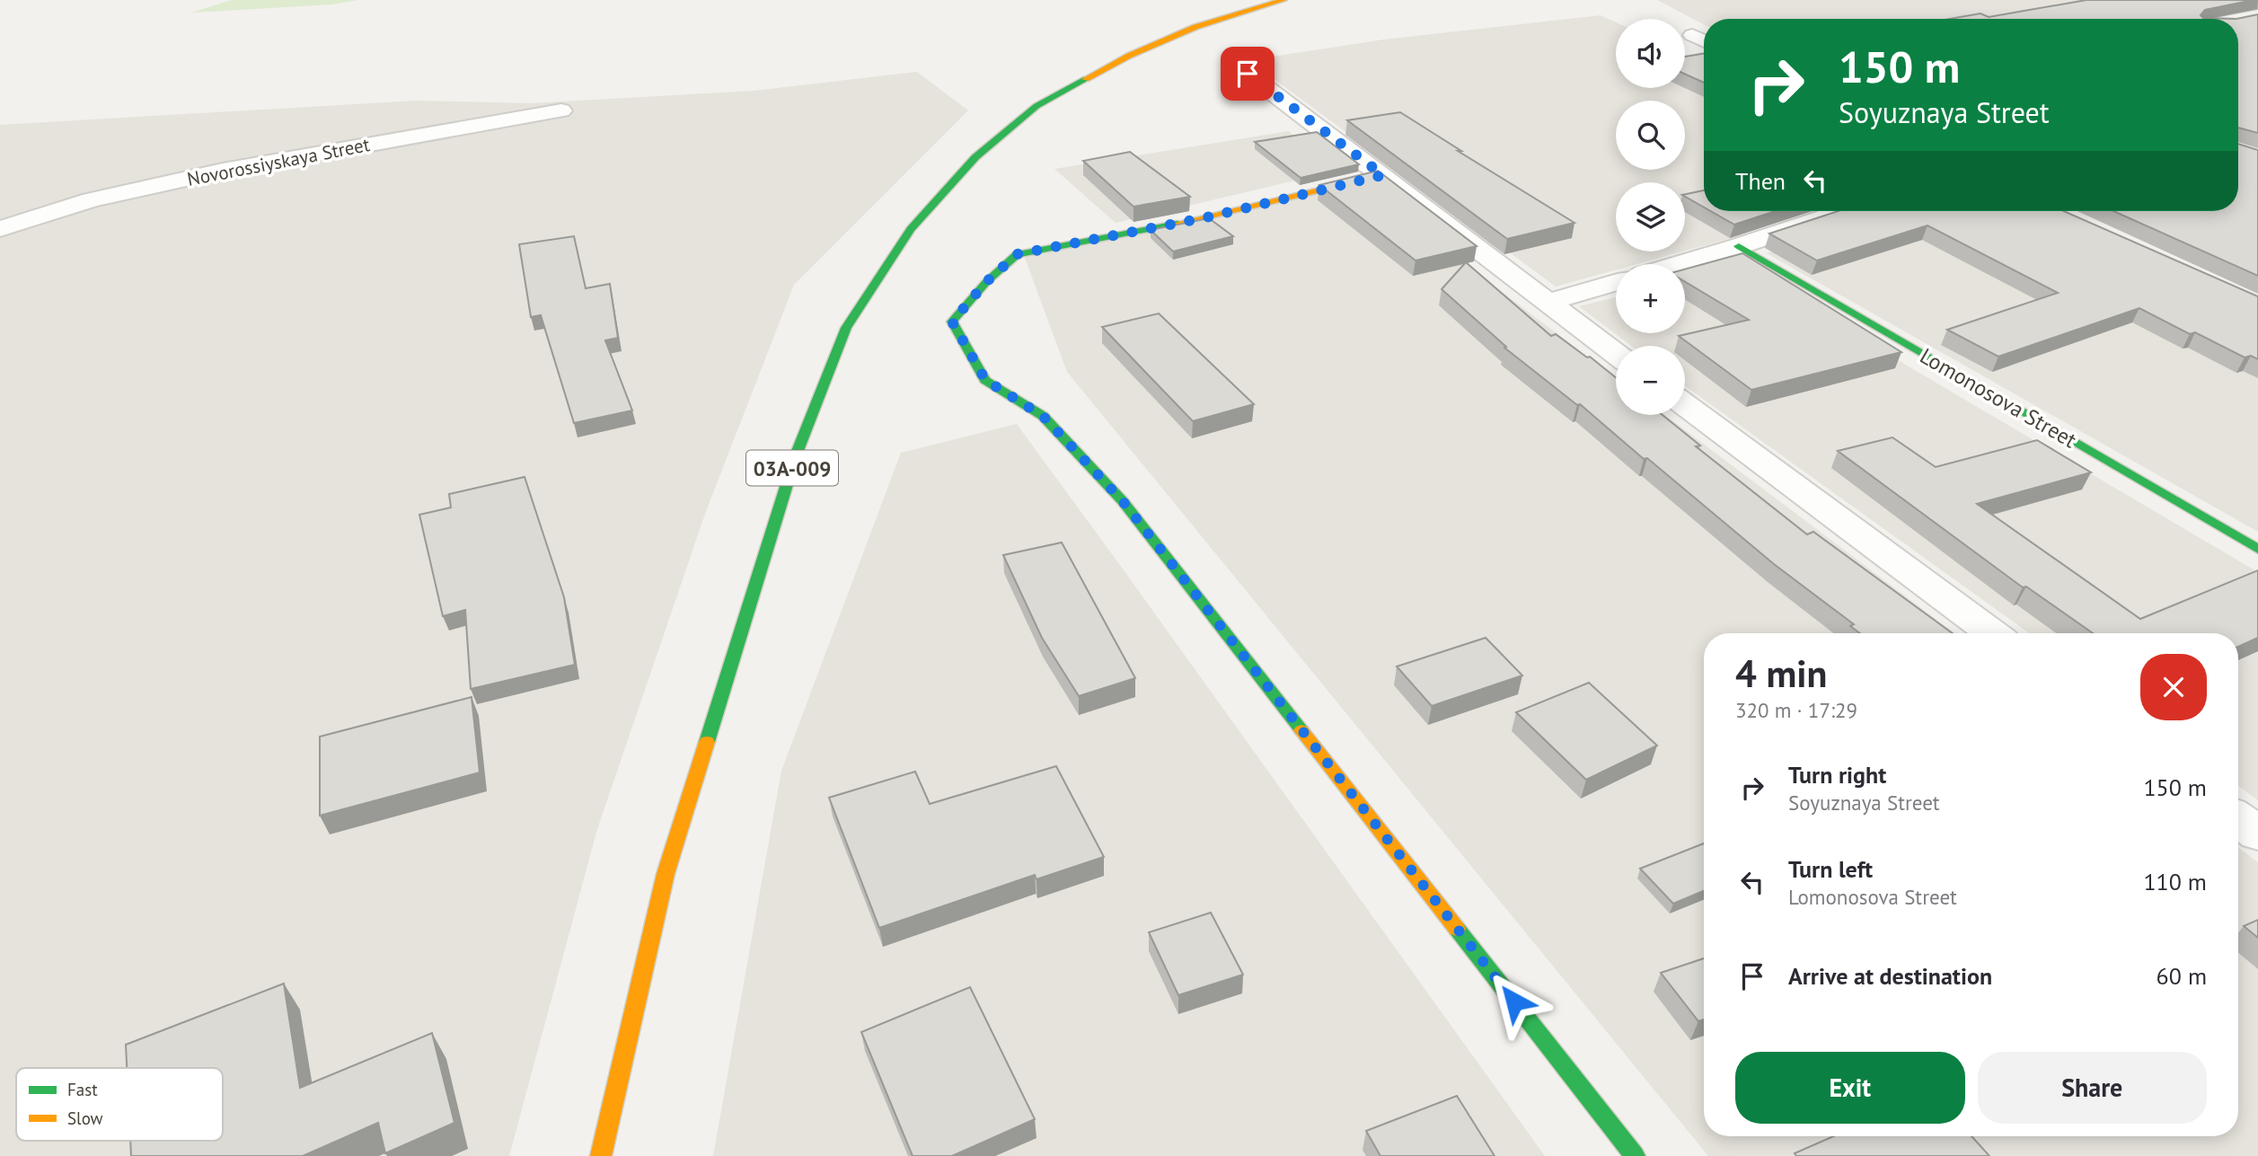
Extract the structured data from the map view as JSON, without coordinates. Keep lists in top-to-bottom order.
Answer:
{
  "streets": {
    "street": ["Novorossiyskaya Street", "Lomonosova Street", "03А-009"]
  },
  "legend": ["Fast", "Slow"],
  "page": {
    "map_buttons": ["+", "−"],
    "turn": ["150 m", "Soyuznaya Street"],
    "then": "Then",
    "heading": ["4 min", "320 m · 17:29"],
    "list": [
      {
        "name": "Turn right",
        "note": "Soyuznaya Street",
        "value": "150 m"
      },
      {
        "name": "Turn left",
        "note": "Lomonosova Street",
        "value": "110 m"
      },
      {
        "name": "Arrive at destination",
        "value": "60 m"
      }
    ],
    "buttons": ["Exit", "Share"]
  }
}
